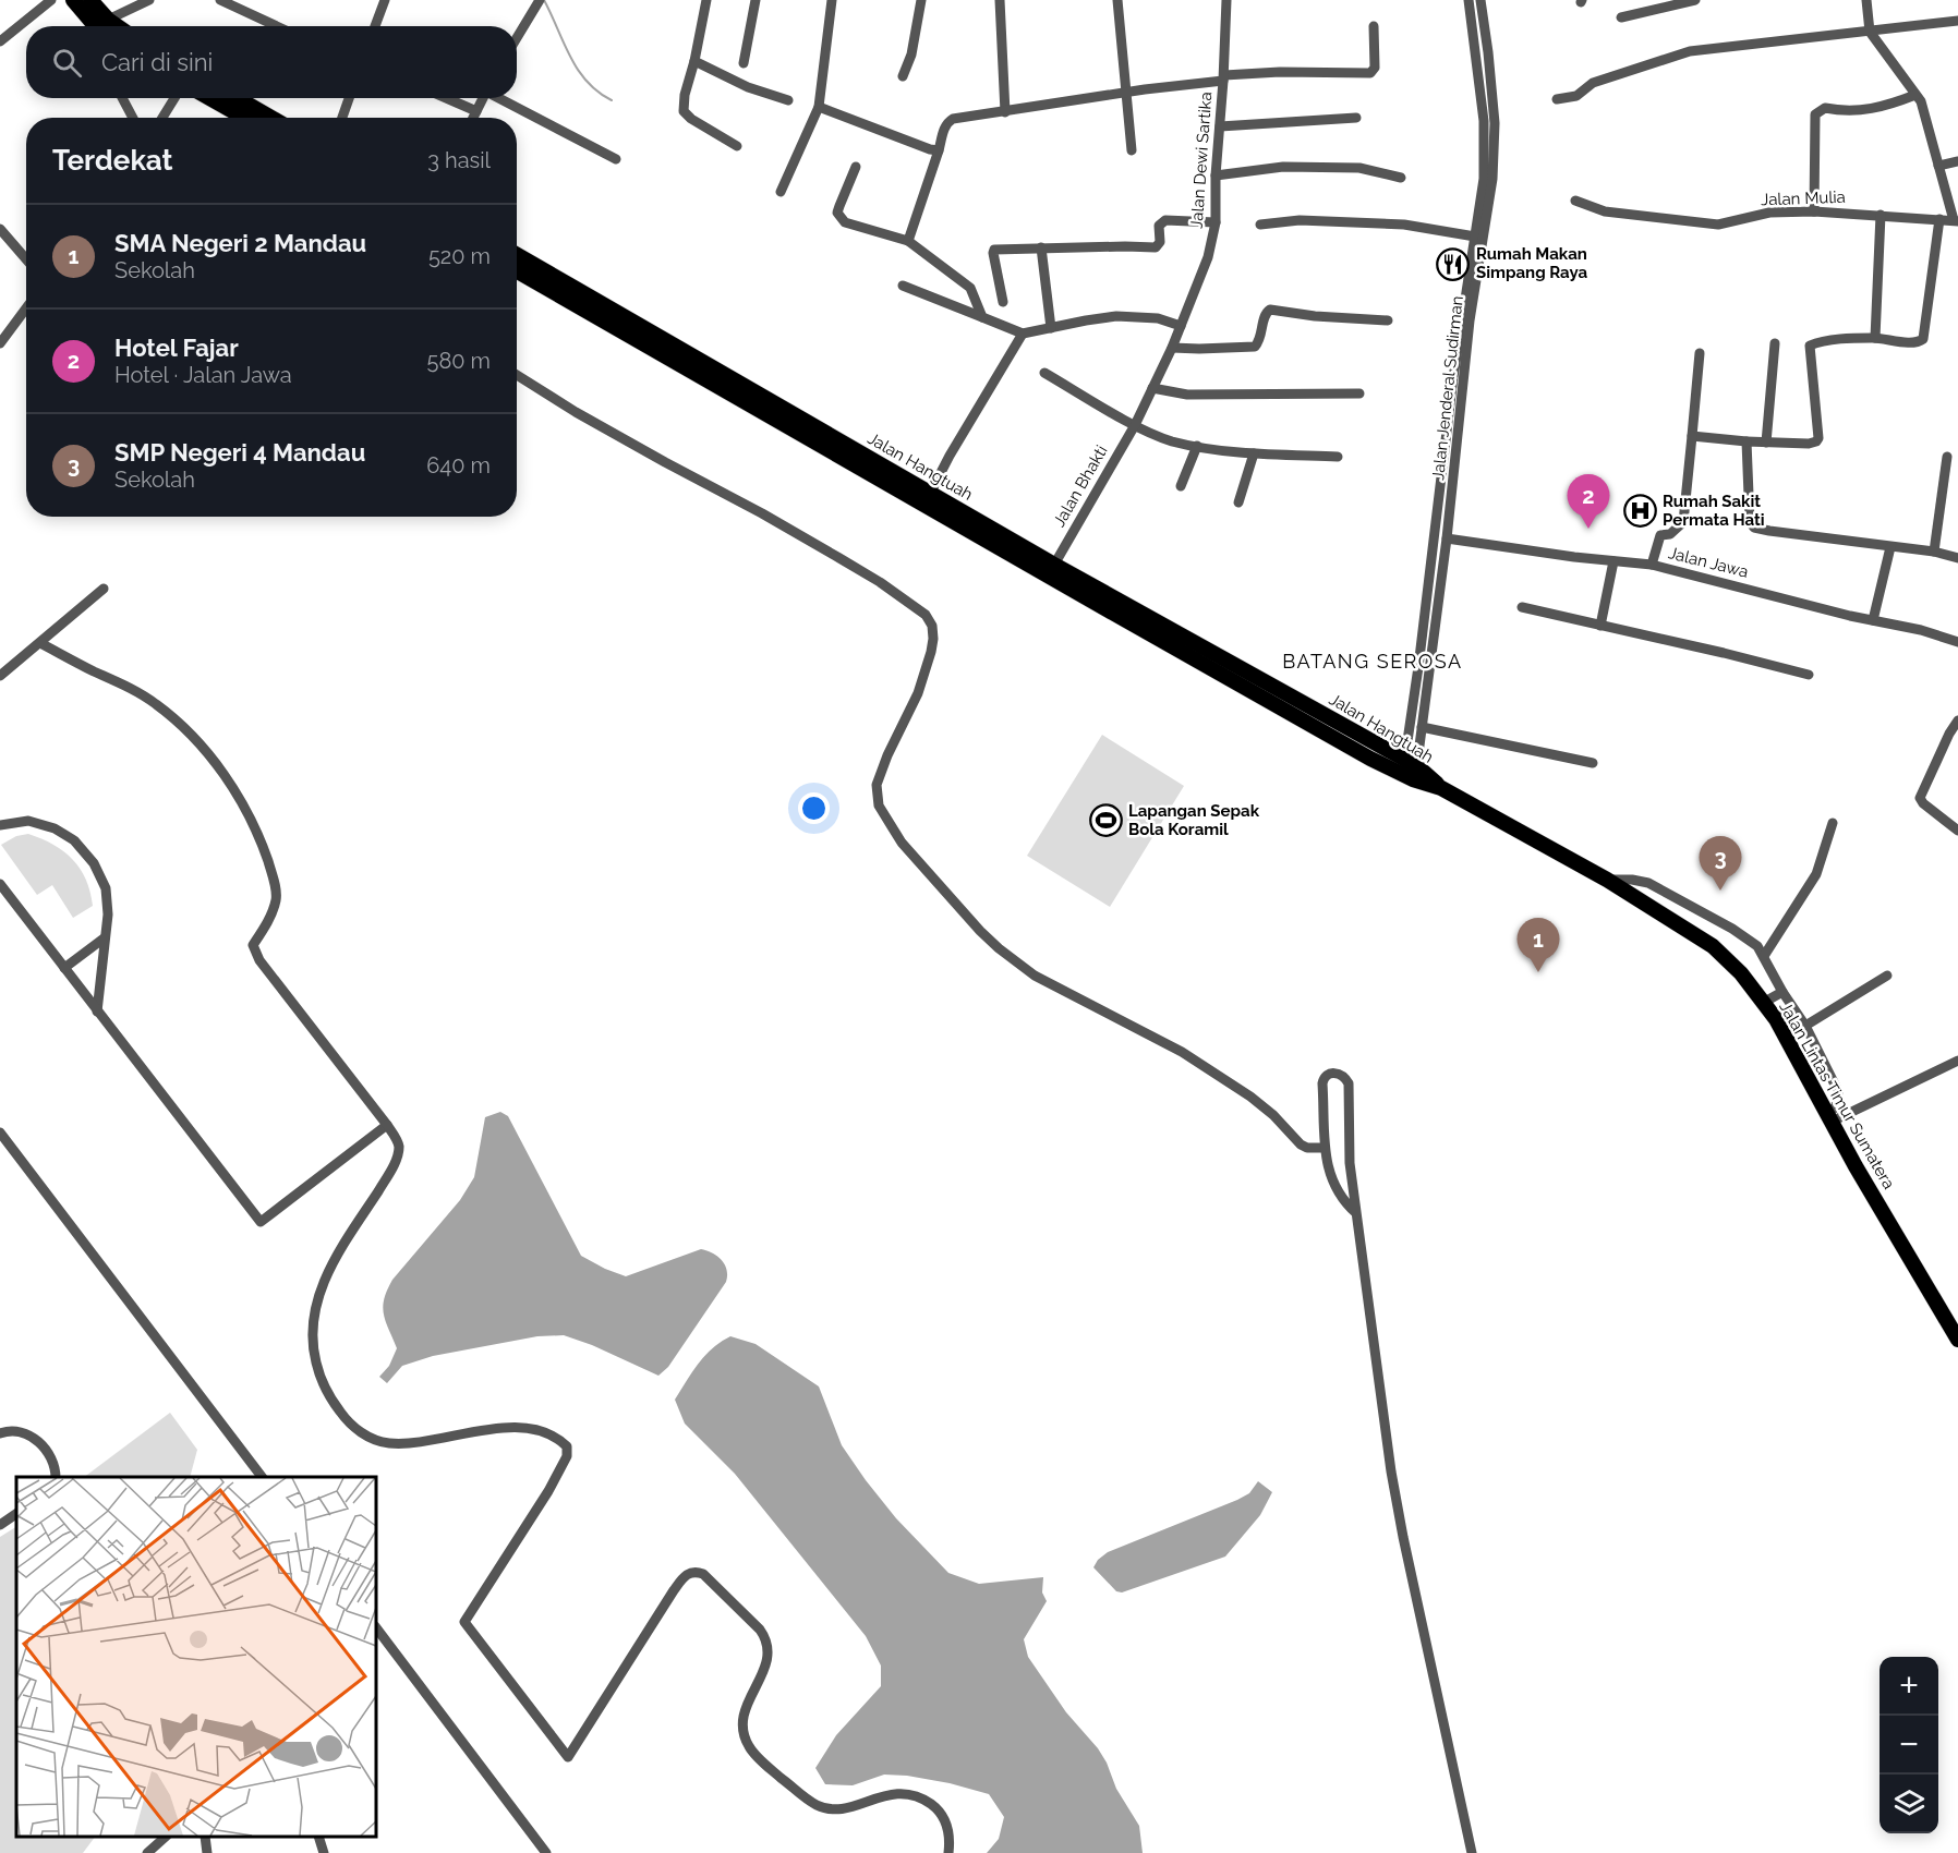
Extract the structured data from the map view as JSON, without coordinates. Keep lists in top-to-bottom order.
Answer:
{
  "streets": {
    "highway": ["Jalan Hangtuah", "Jalan Lintas Timur Sumatera"],
    "street": [
      "Jalan Dewi Sartika",
      "Jalan Mulia",
      "Jalan Jenderal Sudirman",
      "Jalan Bhakti",
      "Jalan Jawa"
    ]
  },
  "crossings": [
    ["Jalan Dewi Sartika", "Jalan Bhakti"],
    ["Jalan Jenderal Sudirman", "Jalan Hangtuah"],
    ["Jalan Jenderal Sudirman", "Jalan Jawa"],
    ["Jalan Hangtuah", "Jalan Bhakti"],
    ["Jalan Hangtuah", "Jalan Lintas Timur Sumatera"]
  ],
  "districts": ["BATANG SEROSA"],
  "places": {
    "restaurant": ["Rumah Makan Simpang Raya"],
    "hospital": ["Rumah Sakit Permata Hati"],
    "sports": ["Lapangan Sepak Bola Koramil"]
  },
  "page": {
    "search": "Cari di sini",
    "heading": ["Terdekat", "3 hasil"],
    "list": [
      {
        "mark": "1",
        "name": "SMA Negeri 2 Mandau",
        "note": "Sekolah",
        "value": "520 m"
      },
      {
        "mark": "2",
        "name": "Hotel Fajar",
        "note": "Hotel · Jalan Jawa",
        "value": "580 m"
      },
      {
        "mark": "3",
        "name": "SMP Negeri 4 Mandau",
        "note": "Sekolah",
        "value": "640 m"
      }
    ],
    "pins": ["2", "3", "1"],
    "map_buttons": ["+", "−"]
  }
}
